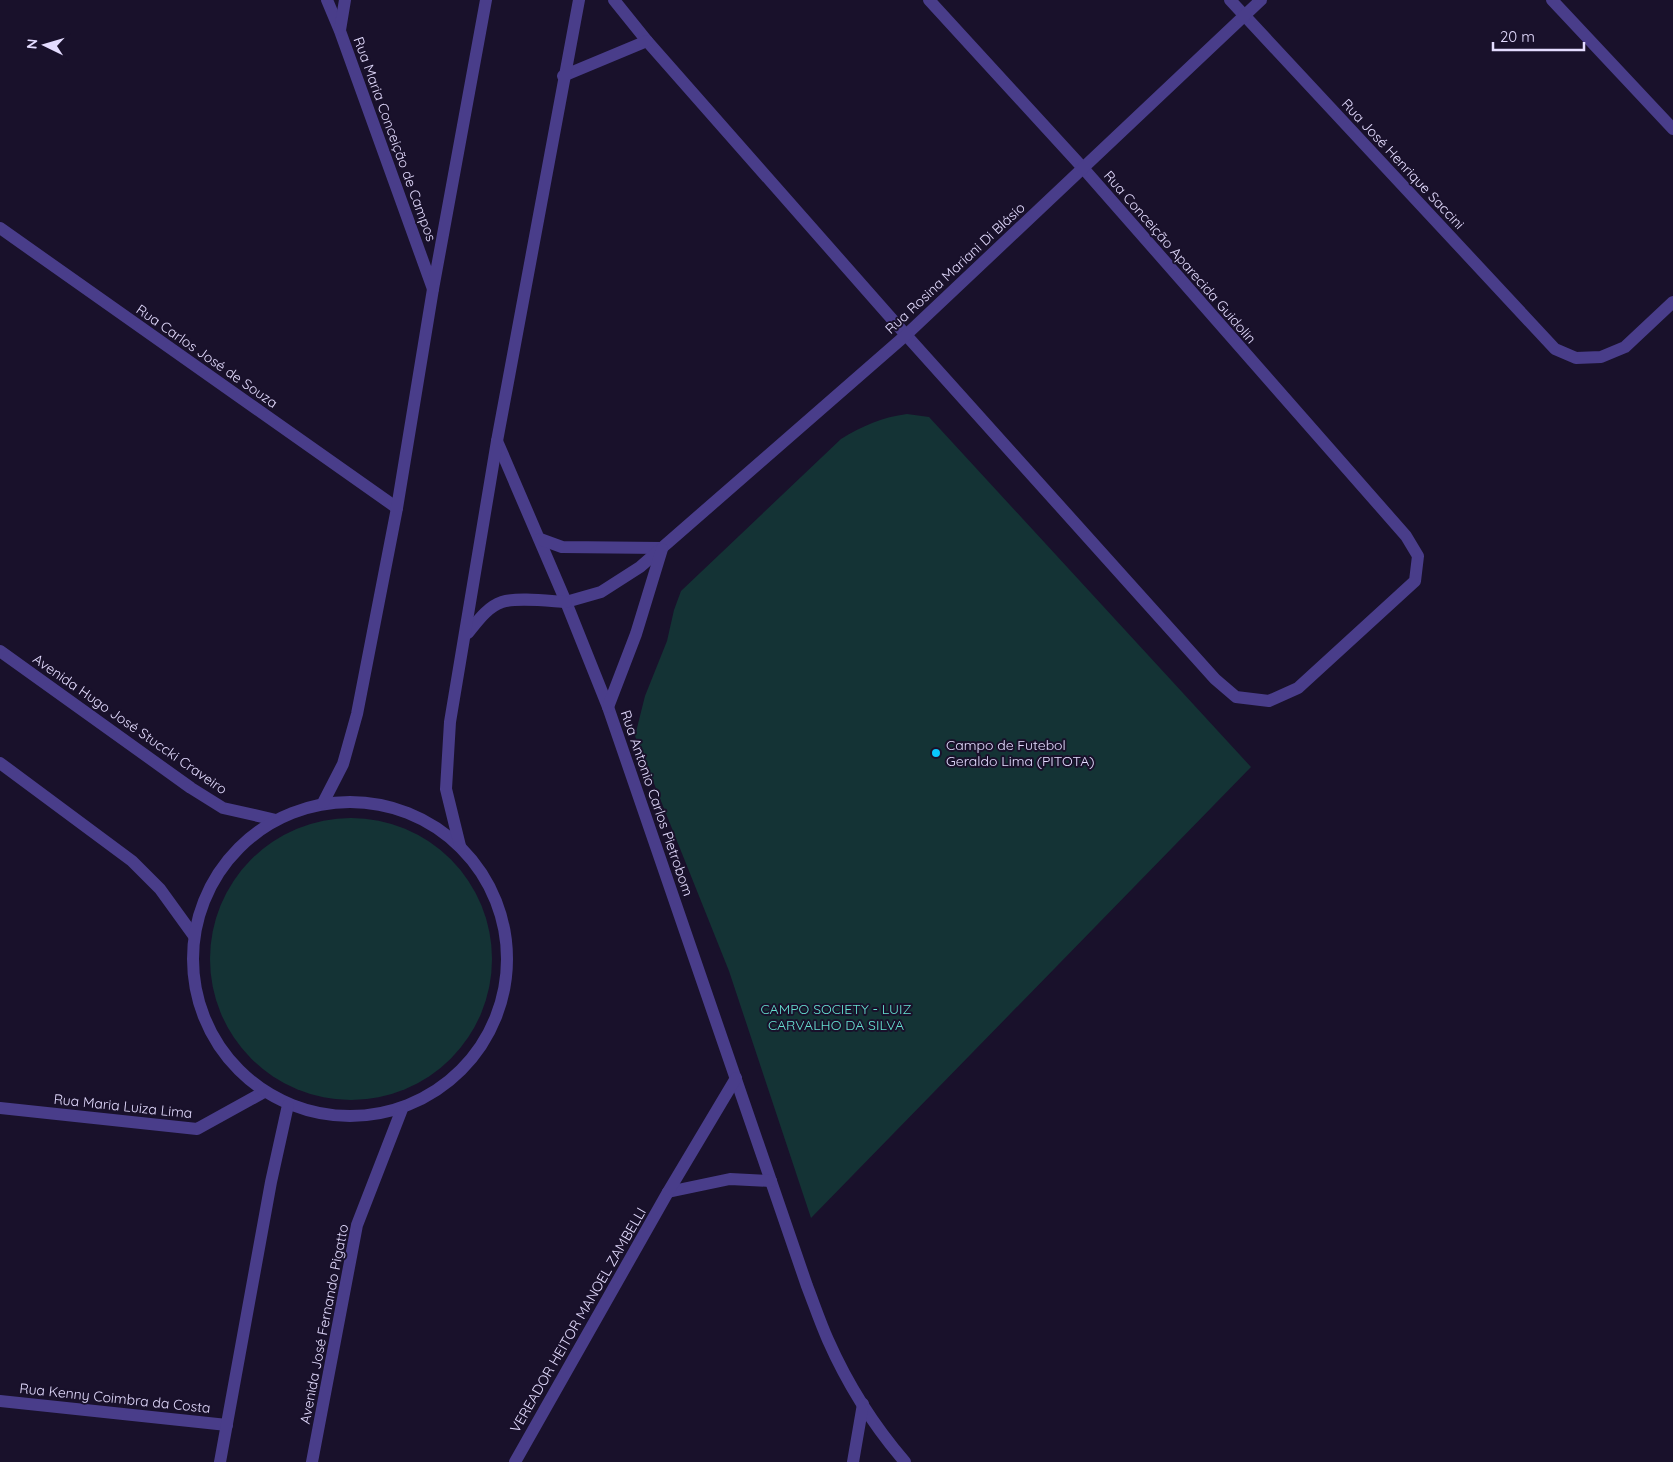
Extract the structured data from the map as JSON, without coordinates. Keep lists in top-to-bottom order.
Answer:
{
  "streets": {
    "street": [
      "Rua Maria Conceição de Campos",
      "Rua José Henrique Saccini",
      "Rua Conceição Aparecida Guidolin",
      "Rua Rosina Mariani Di Blásio",
      "Rua Carlos José de Souza",
      "Avenida Hugo José Stuccki Craveiro",
      "Rua Antonio Carlos Pietrobom",
      "Rua Maria Luiza Lima",
      "VEREADOR HEITOR MANOEL ZAMBELLI",
      "Avenida José Fernando Pigatto",
      "Rua Kenny Coimbra da Costa"
    ]
  },
  "crossings": [
    ["Rua José Henrique Saccini", "Rua Rosina Mariani Di Blásio"],
    ["Rua Conceição Aparecida Guidolin", "Rua Rosina Mariani Di Blásio"],
    ["Rua Rosina Mariani Di Blásio", "Rua Antonio Carlos Pietrobom"],
    ["Rua Antonio Carlos Pietrobom", "VEREADOR HEITOR MANOEL ZAMBELLI"]
  ],
  "parks": ["CAMPO SOCIETY - LUIZ CARVALHO DA SILVA"],
  "places": ["Campo de Futebol Geraldo Lima (PITOTA)"],
  "scale_bar": "20 m",
  "north": "left"
}
